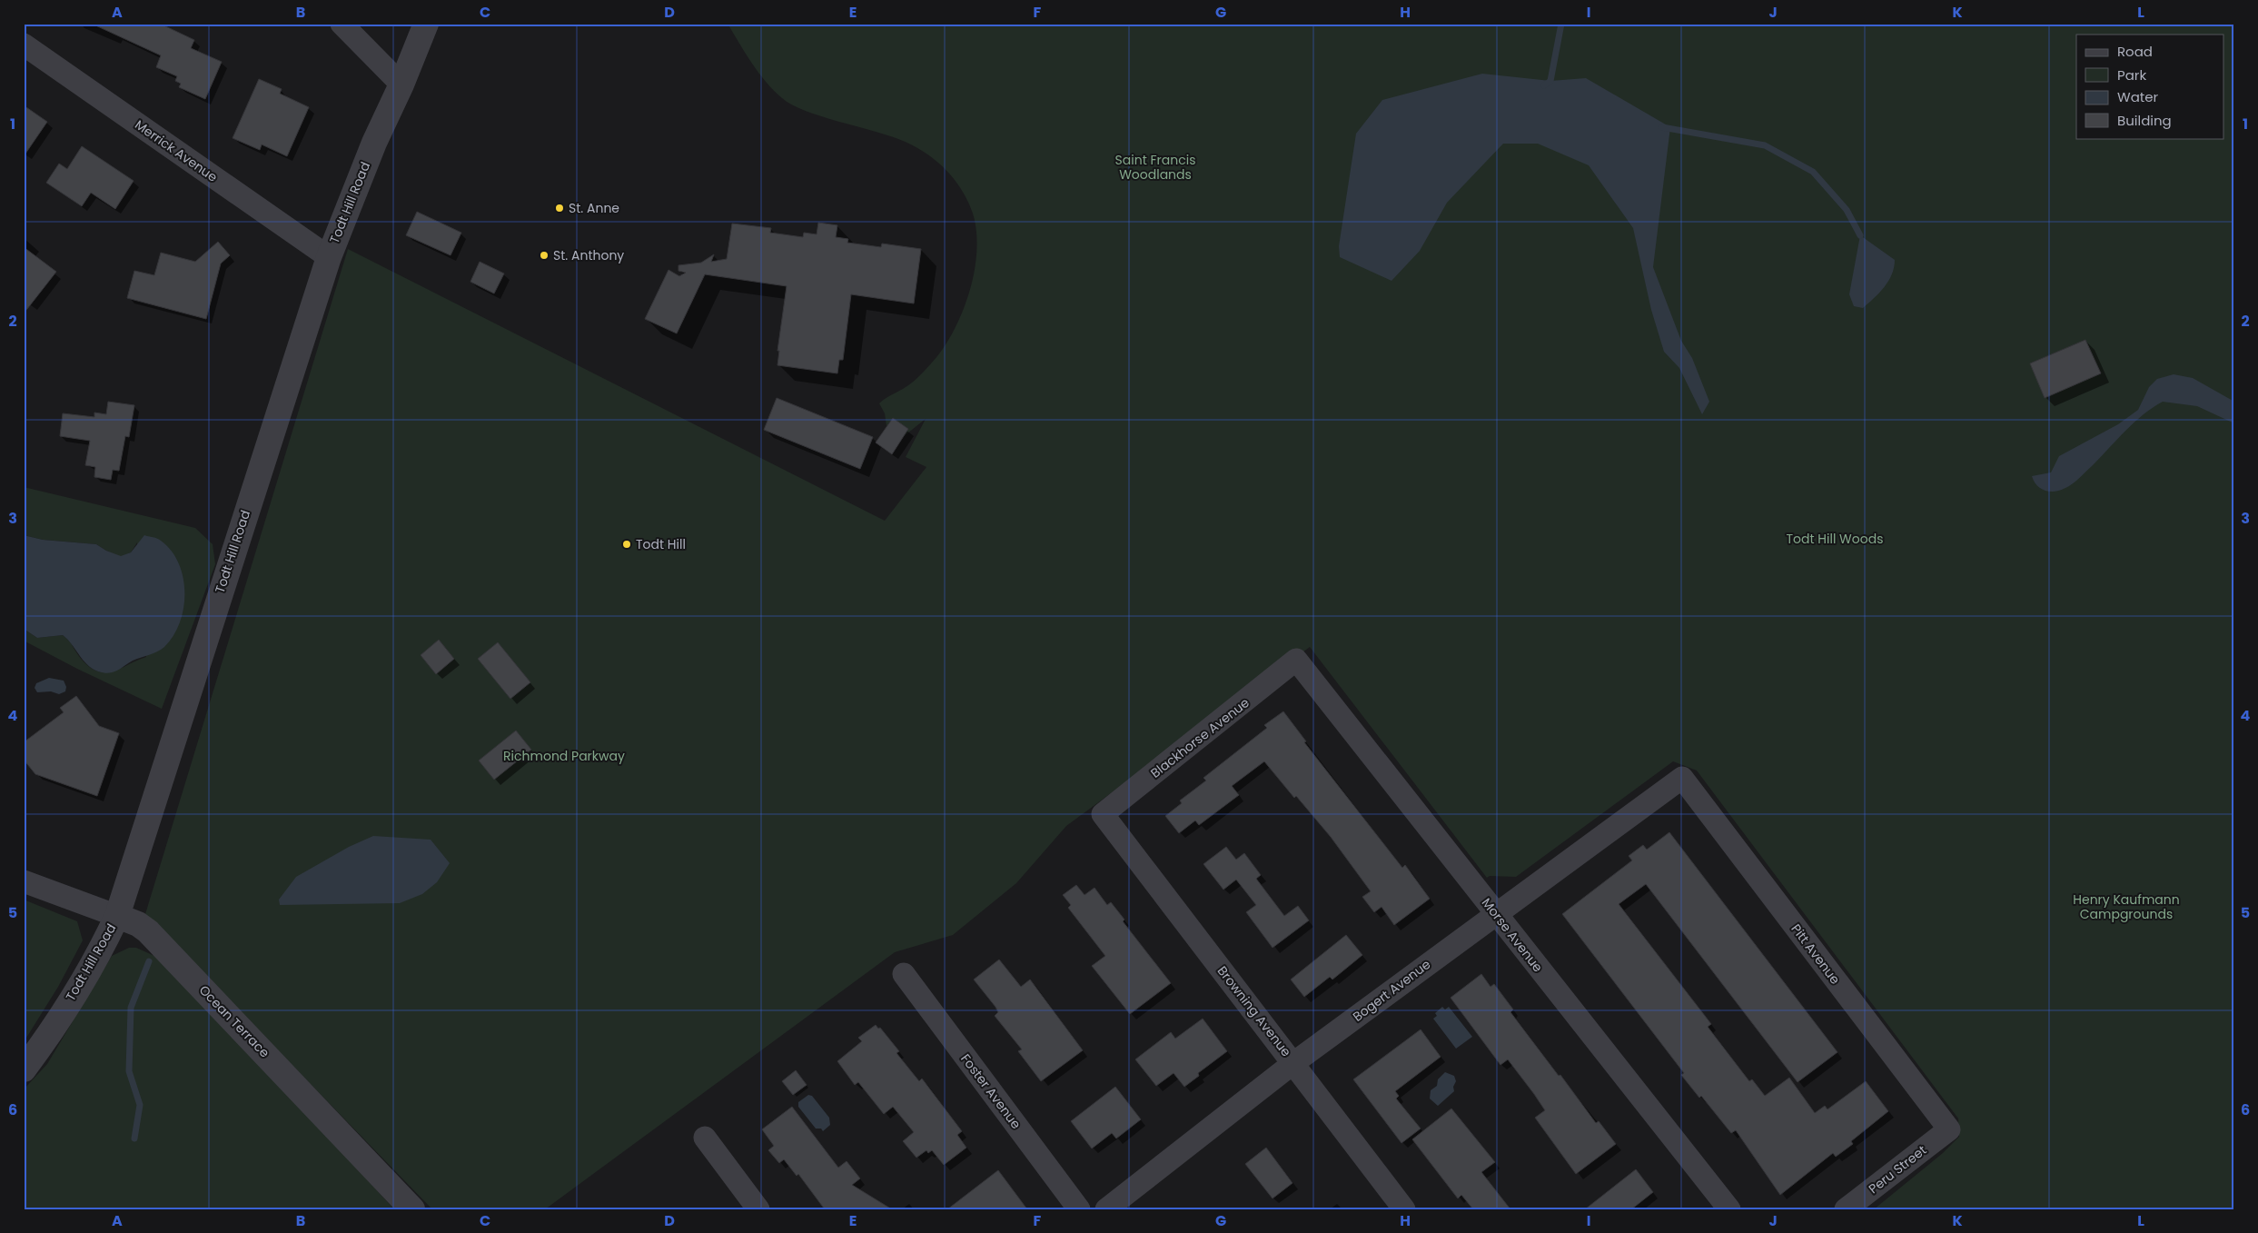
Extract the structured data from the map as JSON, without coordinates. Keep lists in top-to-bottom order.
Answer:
{
  "streets": {
    "street": [
      "Merrick Avenue",
      "Todt Hill Road",
      "Blackhorse Avenue",
      "Morse Avenue",
      "Pitt Avenue",
      "Bogert Avenue",
      "Browning Avenue",
      "Ocean Terrace",
      "Foster Avenue",
      "Peru Street"
    ]
  },
  "crossings": [
    ["Merrick Avenue", "Todt Hill Road"],
    ["Todt Hill Road", "Ocean Terrace"],
    ["Blackhorse Avenue", "Morse Avenue"],
    ["Blackhorse Avenue", "Browning Avenue"],
    ["Morse Avenue", "Bogert Avenue"],
    ["Pitt Avenue", "Bogert Avenue"],
    ["Pitt Avenue", "Peru Street"],
    ["Bogert Avenue", "Browning Avenue"]
  ],
  "parks": [
    "Saint Francis Woodlands",
    "Todt Hill Woods",
    "Richmond Parkway",
    "Henry Kaufmann Campgrounds"
  ],
  "places": ["St. Anne", "St. Anthony", "Todt Hill"],
  "legend": [
    "Road",
    "Park",
    "Water",
    "Building"
  ],
  "grid": {
    "columns": [
      "A",
      "B",
      "C",
      "D",
      "E",
      "F",
      "G",
      "H",
      "I",
      "J",
      "K",
      "L"
    ],
    "rows": [
      "1",
      "2",
      "3",
      "4",
      "5",
      "6"
    ]
  }
}
